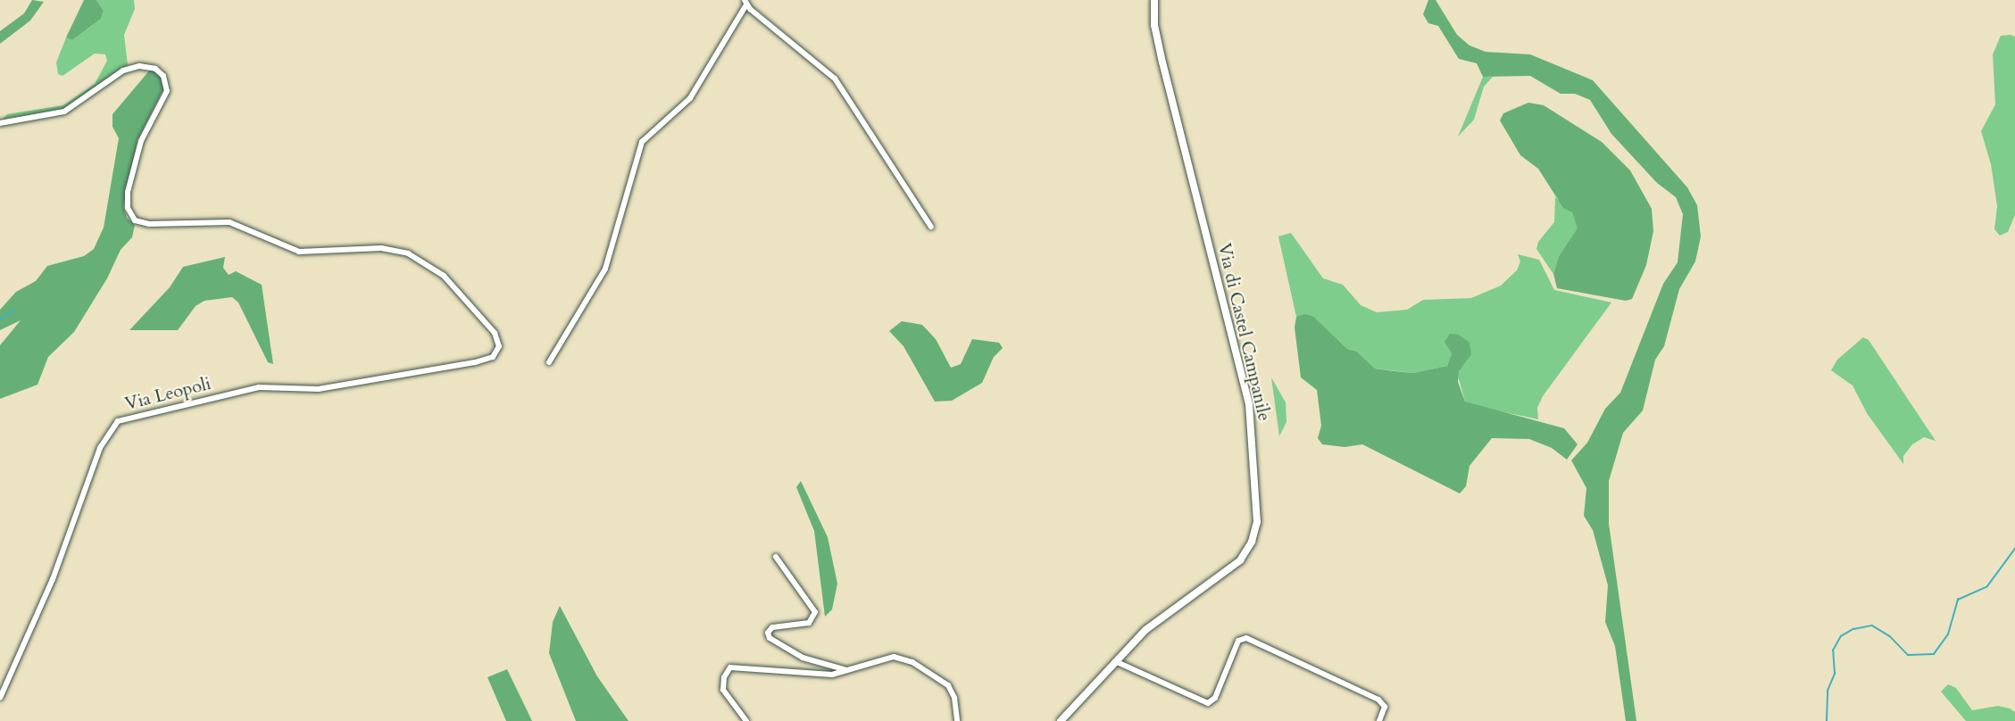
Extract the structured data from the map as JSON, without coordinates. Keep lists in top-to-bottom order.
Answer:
{
  "streets": {
    "street": ["Via di Castel Campanile", "Via Leopoli"]
  }
}
